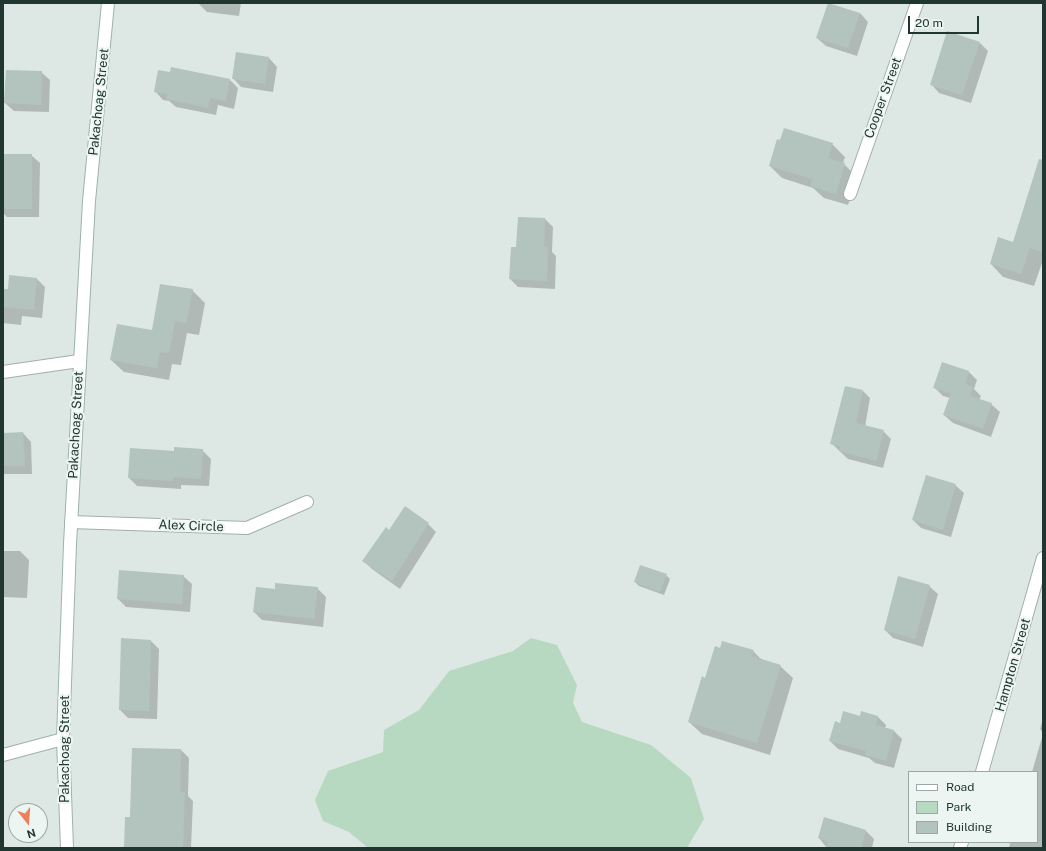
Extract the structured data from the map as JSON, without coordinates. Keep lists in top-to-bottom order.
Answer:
{
  "streets": {
    "street": [
      "Cooper Street",
      "Pakachoag Street",
      "Alex Circle",
      "Hampton Street"
    ]
  },
  "crossings": [
    ["Pakachoag Street", "Alex Circle"]
  ],
  "legend": ["Road", "Park", "Building"],
  "scale_bar": "20 m",
  "north": "bottom"
}
